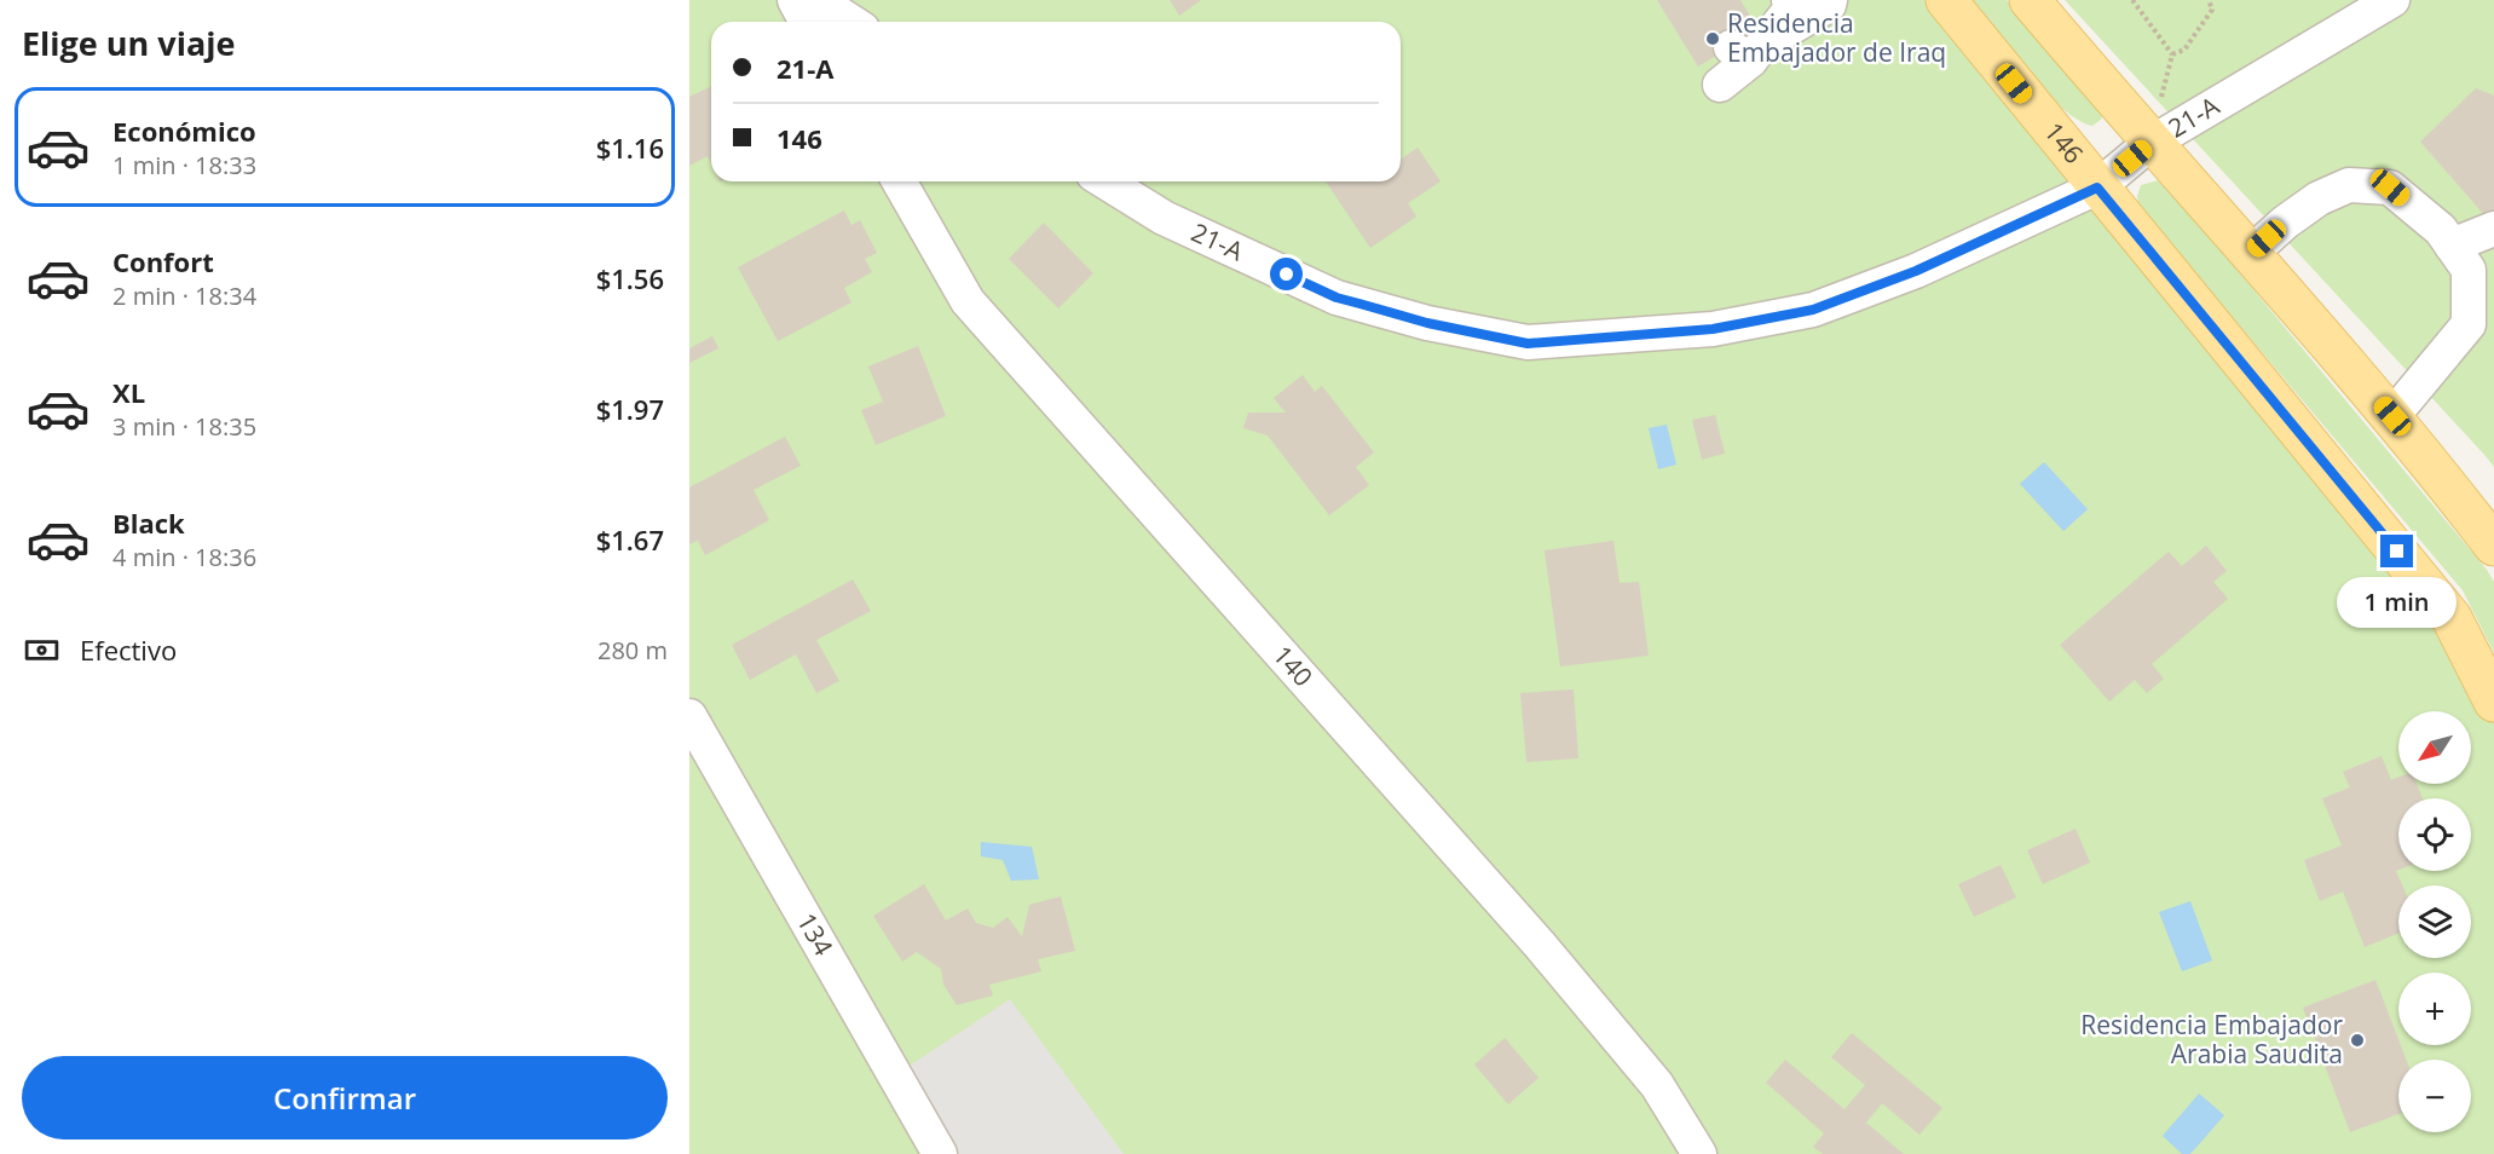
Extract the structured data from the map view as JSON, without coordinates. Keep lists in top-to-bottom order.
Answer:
{
  "streets": {
    "main road": ["146"],
    "street": ["21-A", "140", "134"]
  },
  "crossings": [
    ["21-A", "146"]
  ],
  "places": ["Residencia Embajador de Iraq", "Residencia Embajador Arabia Saudita"],
  "north": "bottom left",
  "page": {
    "heading": "Elige un viaje",
    "banner": ["21-A", "146"],
    "list": [
      {
        "name": "Económico",
        "note": "1 min · 18:33",
        "value": "$1.16"
      },
      {
        "name": "Confort",
        "note": "2 min · 18:34",
        "value": "$1.56"
      },
      {
        "name": "XL",
        "note": "3 min · 18:35",
        "value": "$1.97"
      },
      {
        "name": "Black",
        "note": "4 min · 18:36",
        "value": "$1.67"
      }
    ],
    "bubble": "1 min",
    "pay": ["Efectivo", "280 m"],
    "map_buttons": ["+", "−"],
    "buttons": "Confirmar"
  }
}
